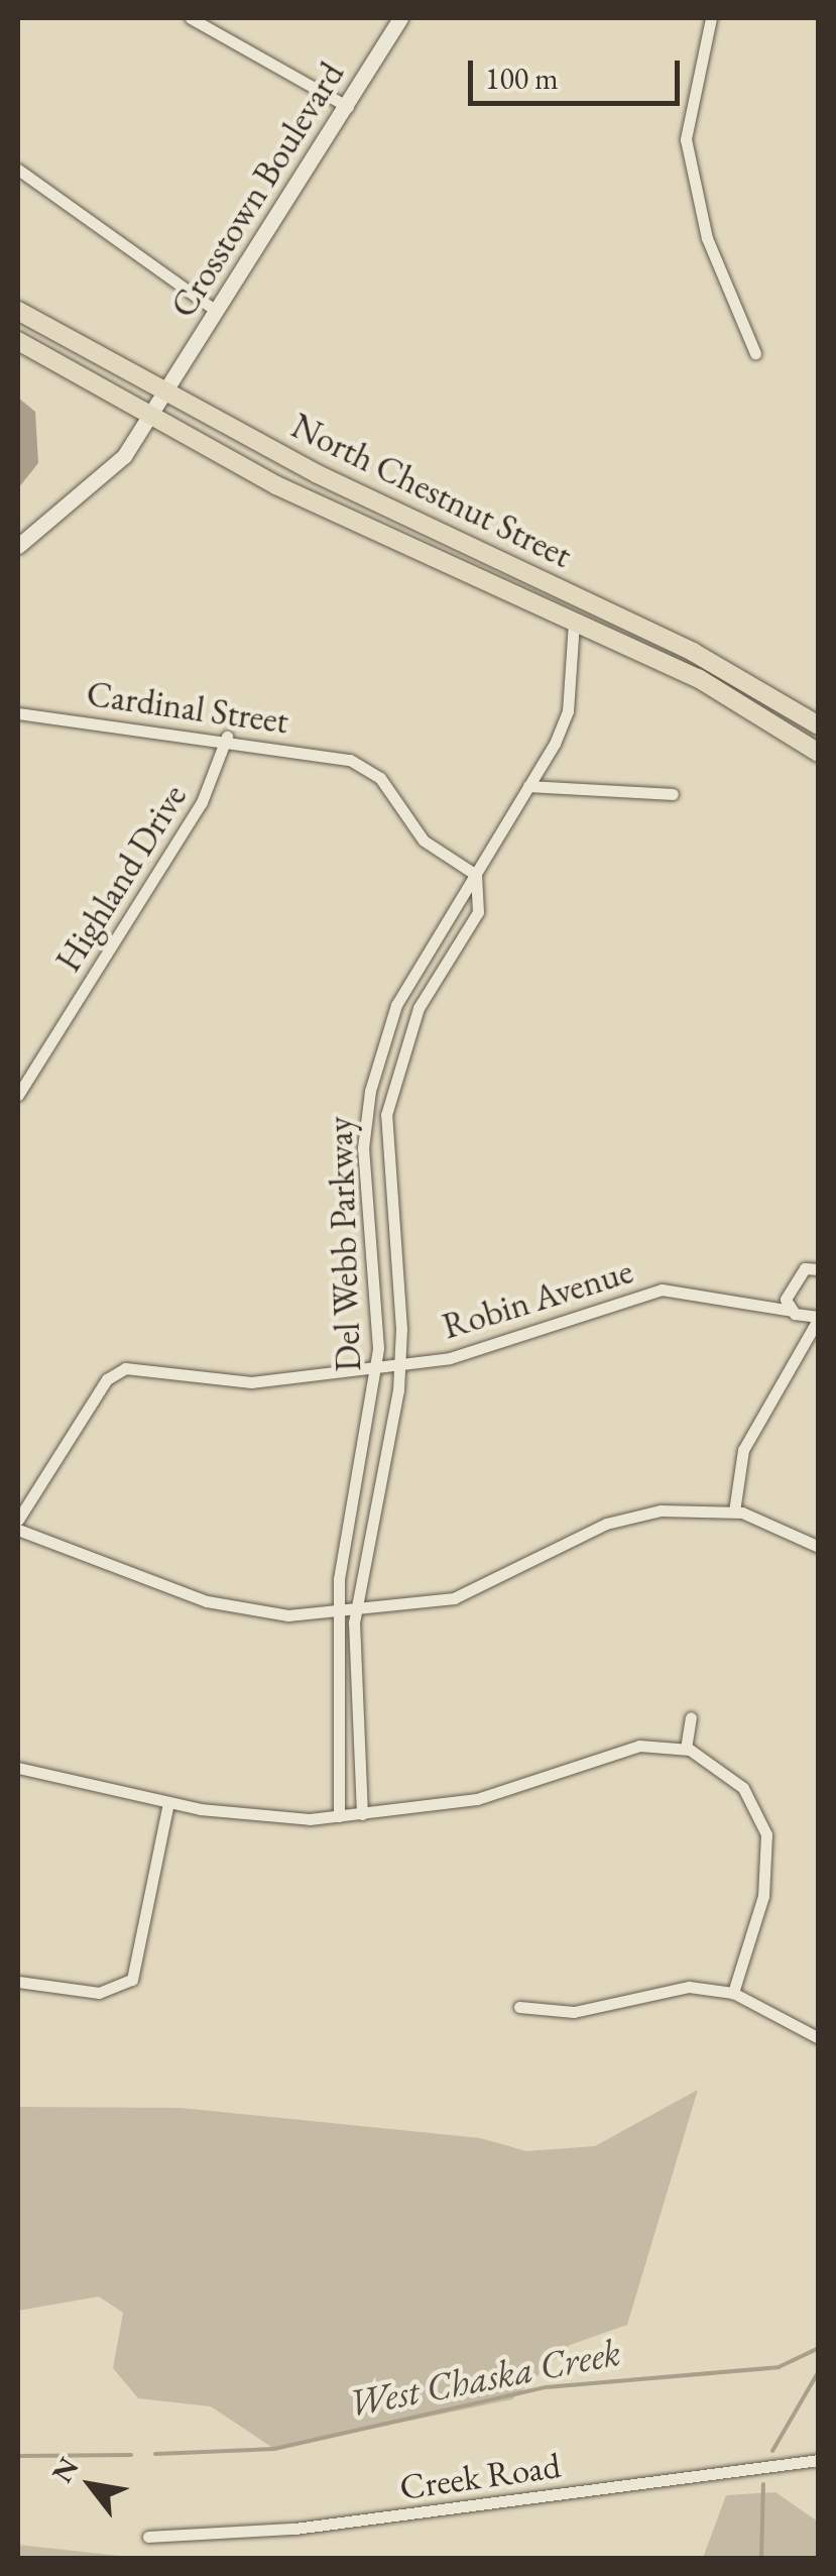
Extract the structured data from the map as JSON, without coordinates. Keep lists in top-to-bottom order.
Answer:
{
  "streets": {
    "main road": ["North Chestnut Street"],
    "street": [
      "Crosstown Boulevard",
      "Cardinal Street",
      "Highland Drive",
      "Del Webb Parkway",
      "Robin Avenue",
      "Creek Road"
    ]
  },
  "crossings": [
    ["Crosstown Boulevard", "North Chestnut Street"],
    ["North Chestnut Street", "Del Webb Parkway"],
    ["Cardinal Street", "Highland Drive"],
    ["Cardinal Street", "Del Webb Parkway"],
    ["Del Webb Parkway", "Robin Avenue"]
  ],
  "water": ["West Chaska Creek"],
  "scale_bar": "100 m",
  "north": "top left"
}
